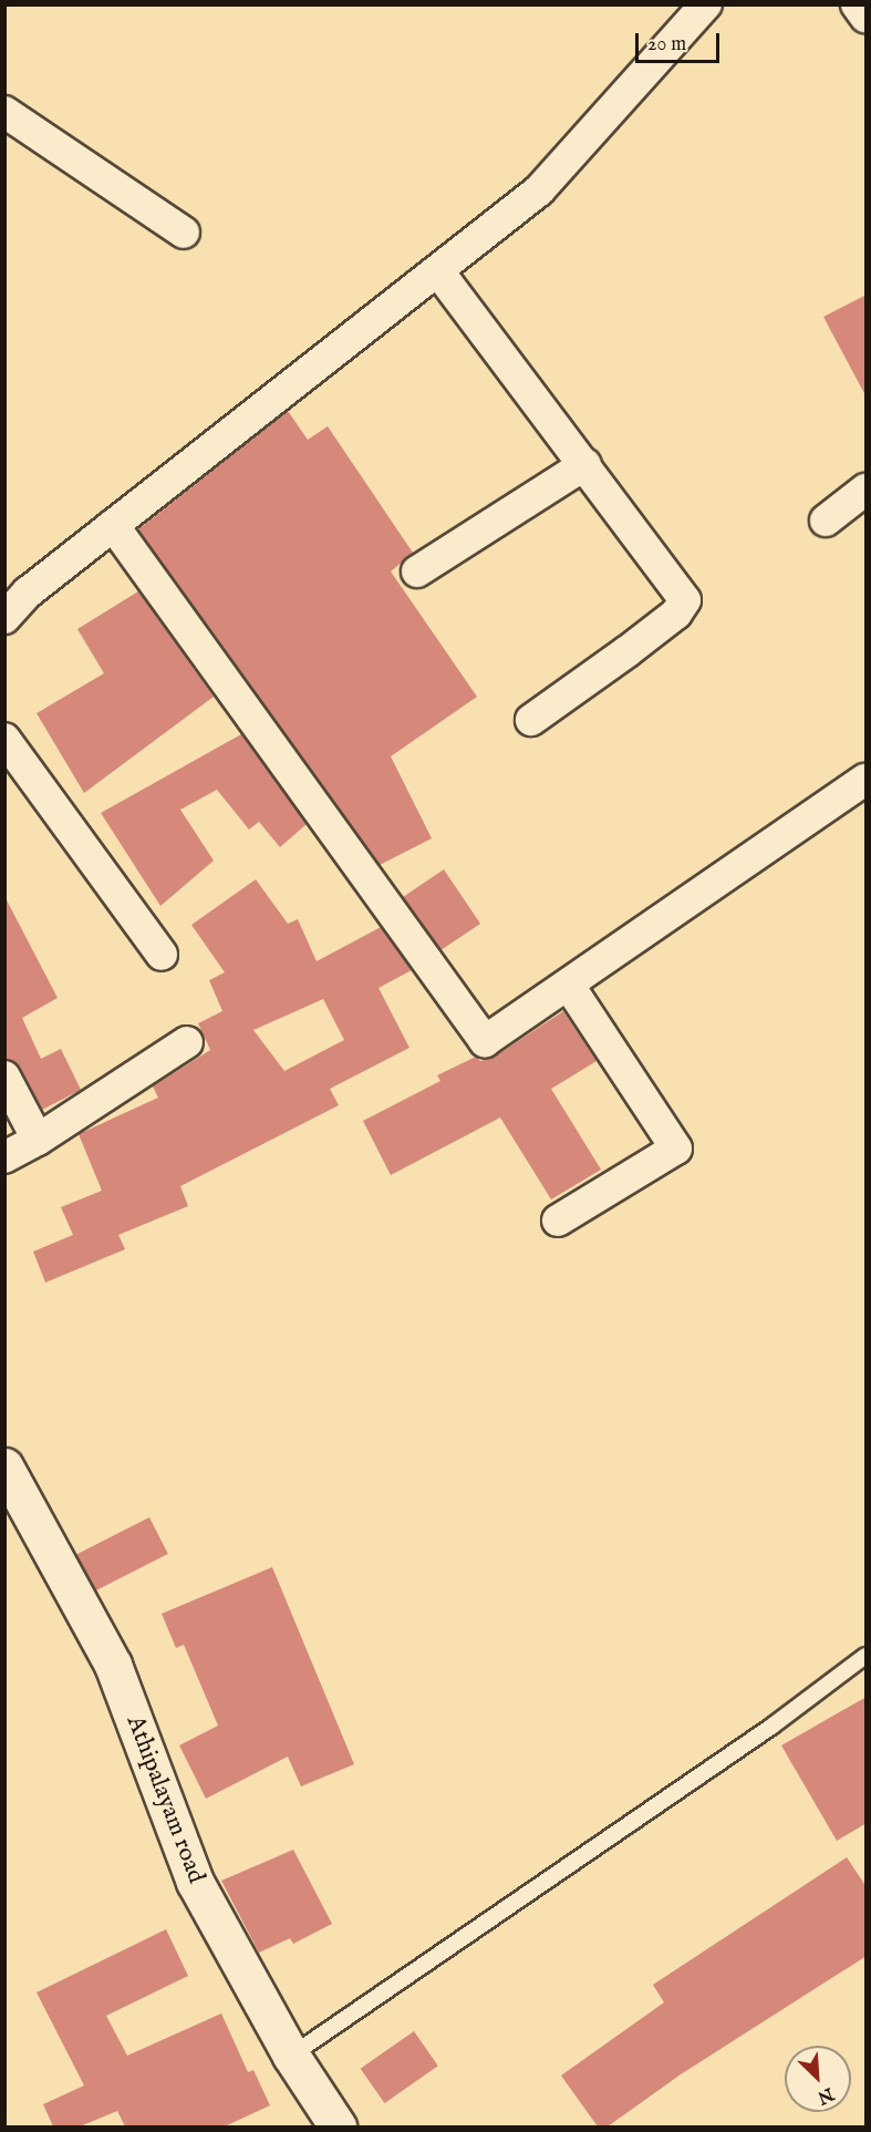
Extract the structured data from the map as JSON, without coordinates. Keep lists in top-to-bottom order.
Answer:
{
  "streets": {
    "street": ["Athipalayam road"]
  },
  "scale_bar": "20 m",
  "north": "bottom right"
}
